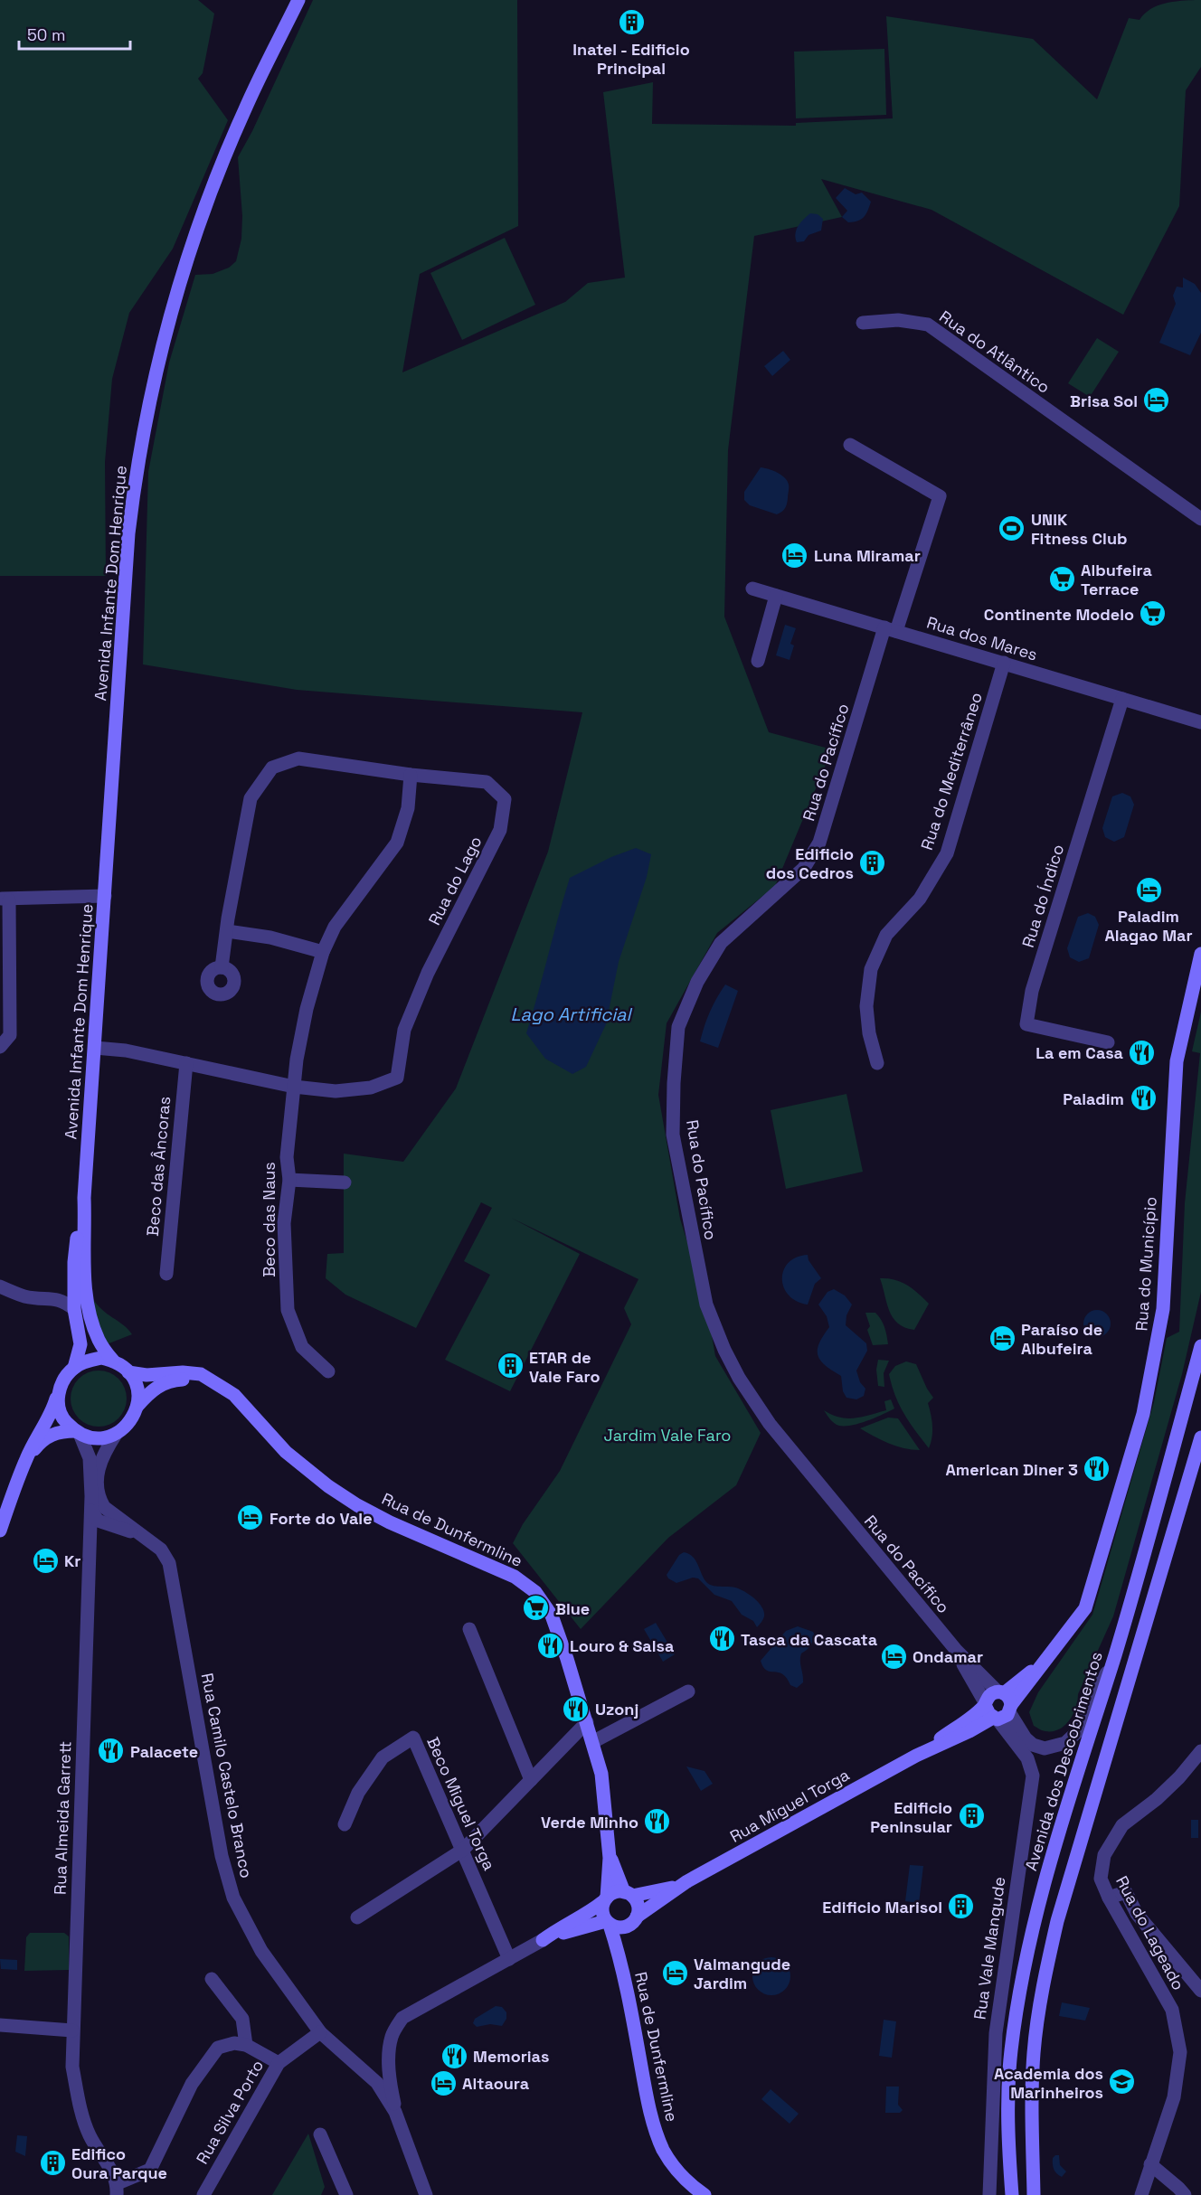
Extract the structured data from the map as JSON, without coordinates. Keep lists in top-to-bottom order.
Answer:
{
  "streets": {
    "street": [
      "Rua do Atlântico",
      "Avenida Infante Dom Henrique",
      "Rua dos Mares",
      "Rua do Pacífico",
      "Rua do Mediterrâneo",
      "Rua do Lago",
      "Rua do Índico",
      "Beco das Âncoras",
      "Beco das Naus",
      "Rua do Município",
      "Rua de Dunfermline",
      "Avenida dos Descobrimentos",
      "Rua Camilo Castelo Branco",
      "Beco Miguel Torga",
      "Rua Miguel Torga",
      "Rua Almeida Garrett",
      "Rua do Lageado",
      "Rua Vale Mangude",
      "Rua Silva Porto"
    ]
  },
  "crossings": [
    ["Avenida Infante Dom Henrique", "Rua do Lago"],
    ["Rua dos Mares", "Rua do Pacífico"],
    ["Rua dos Mares", "Rua do Mediterrâneo"],
    ["Rua dos Mares", "Rua do Índico"],
    ["Rua do Lago", "Beco das Âncoras"],
    ["Rua do Lago", "Beco das Naus"],
    ["Rua de Dunfermline", "Rua Miguel Torga"],
    ["Rua de Dunfermline", "Rua Almeida Garrett"],
    ["Rua Camilo Castelo Branco", "Rua Almeida Garrett"],
    ["Rua Camilo Castelo Branco", "Rua Silva Porto"]
  ],
  "water": ["Lago Artificial"],
  "parks": ["Jardim Vale Faro"],
  "places": {
    "building": [
      "Inatel - Edificio Principal",
      "Edificio dos Cedros",
      "ETAR de Vale Faro",
      "Edificio Peninsular",
      "Edificio Marisol",
      "Edifico Oura Parque"
    ],
    "hotel": [
      "Brisa Sol",
      "Luna Miramar",
      "Paladim Alagao Mar",
      "Paraíso de Albufeira",
      "Forte do Vale",
      "Kr",
      "Ondamar",
      "Valmangude Jardim",
      "Altaoura"
    ],
    "sports": ["UNIK Fitness Club"],
    "supermarket": ["Albufeira Terrace", "Continente Modelo", "Blue"],
    "restaurant": [
      "La em Casa",
      "Paladim",
      "American Diner 3",
      "Tasca da Cascata",
      "Louro & Salsa",
      "Uzonj",
      "Palacete",
      "Verde Minho",
      "Memorias"
    ],
    "school or university": ["Academia dos Marinheiros"]
  },
  "scale_bar": "50 m"
}
